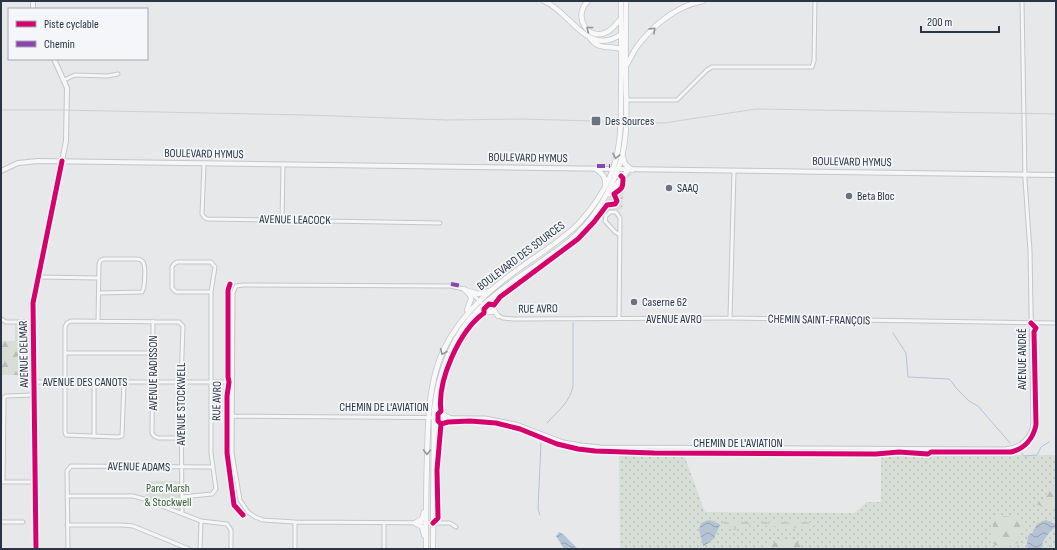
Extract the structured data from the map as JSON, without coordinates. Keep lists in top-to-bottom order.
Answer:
{
  "streets": {
    "main road": ["BOULEVARD DES SOURCES"],
    "street": [
      "BOULEVARD HYMUS",
      "AVENUE LEACOCK",
      "RUE AVRO",
      "AVENUE AVRO",
      "CHEMIN SAINT-FRANÇOIS",
      "AVENUE DELMAR",
      "AVENUE ANDRÉ",
      "AVENUE RADISSON",
      "AVENUE DES CANOTS",
      "AVENUE STOCKWELL",
      "CHEMIN DE L'AVIATION",
      "AVENUE ADAMS"
    ]
  },
  "crossings": [
    ["BOULEVARD HYMUS", "AVENUE LEACOCK"],
    ["BOULEVARD HYMUS", "BOULEVARD DES SOURCES"],
    ["BOULEVARD HYMUS", "AVENUE DELMAR"],
    ["BOULEVARD HYMUS", "AVENUE ANDRÉ"],
    ["BOULEVARD DES SOURCES", "RUE AVRO"],
    ["BOULEVARD DES SOURCES", "CHEMIN DE L'AVIATION"],
    ["RUE AVRO", "AVENUE AVRO"],
    ["RUE AVRO", "AVENUE DES CANOTS"],
    ["RUE AVRO", "CHEMIN DE L'AVIATION"],
    ["AVENUE AVRO", "CHEMIN SAINT-FRANÇOIS"],
    ["CHEMIN SAINT-FRANÇOIS", "AVENUE ANDRÉ"],
    ["AVENUE DELMAR", "AVENUE DES CANOTS"],
    ["AVENUE ANDRÉ", "CHEMIN DE L'AVIATION"],
    ["AVENUE RADISSON", "AVENUE DES CANOTS"],
    ["AVENUE RADISSON", "AVENUE STOCKWELL"],
    ["AVENUE DES CANOTS", "AVENUE STOCKWELL"],
    ["AVENUE STOCKWELL", "AVENUE ADAMS"]
  ],
  "parks": ["Parc Marsh & Stockwell"],
  "places": {
    "transit": ["Des Sources"],
    "other": ["SAAQ", "Beta Bloc", "Caserne 62"]
  },
  "legend": ["Piste cyclable", "Chemin"],
  "scale_bar": "200 m"
}
